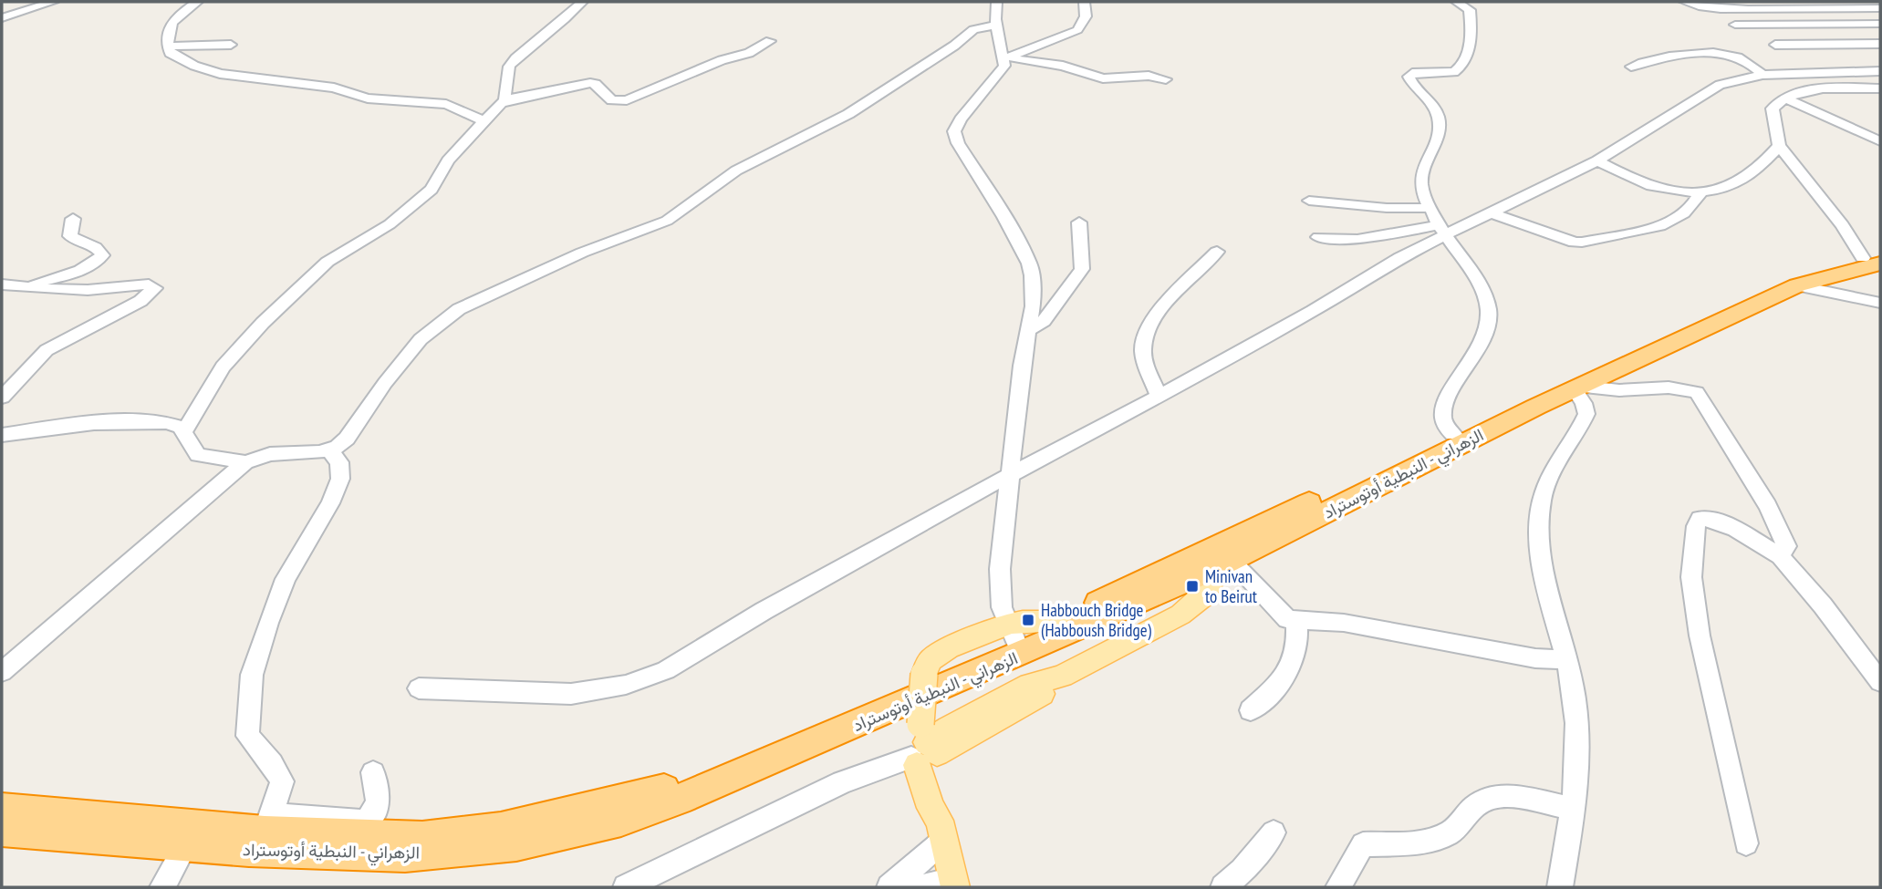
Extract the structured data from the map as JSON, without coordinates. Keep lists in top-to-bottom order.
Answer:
{
  "streets": {
    "highway": ["الزهراني - النبطية أوتوستراد"]
  },
  "places": {
    "transit": ["Minivan to Beirut", "Habbouch Bridge (Habboush Bridge)"]
  }
}
